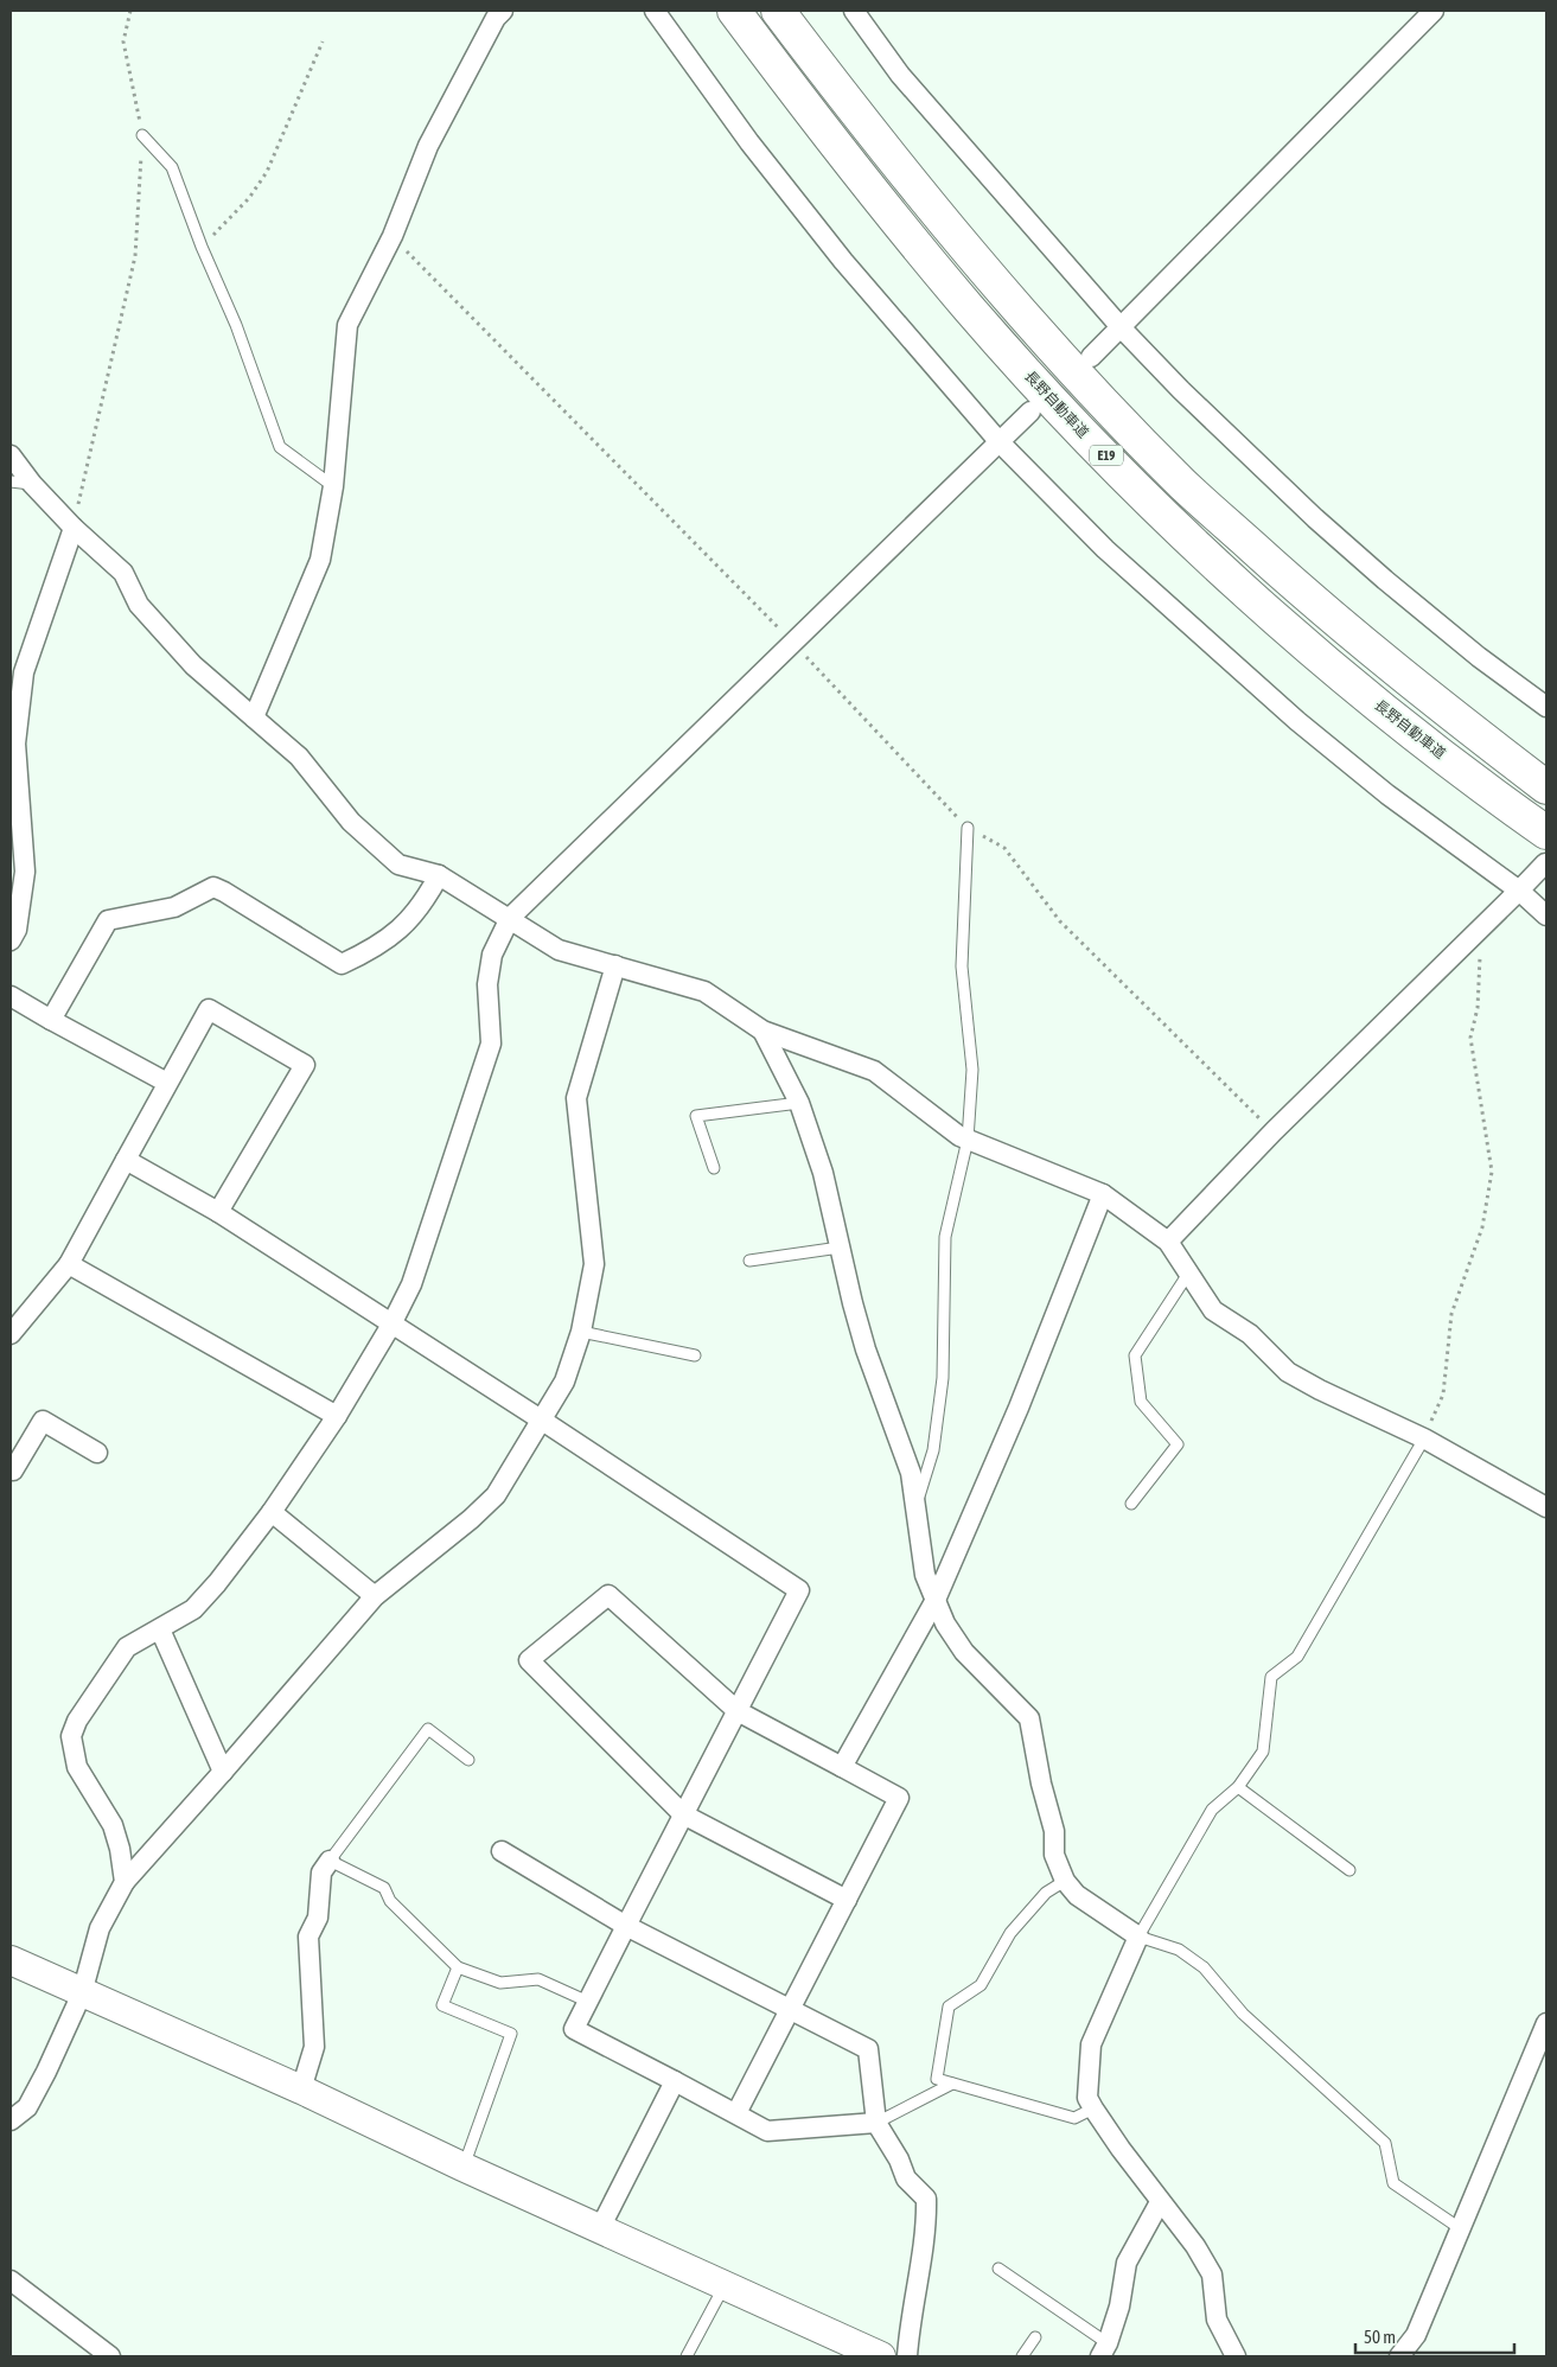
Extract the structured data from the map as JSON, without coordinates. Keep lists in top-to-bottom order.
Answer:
{
  "streets": {
    "highway": ["長野自動車道", "E19"]
  },
  "scale_bar": "50 m"
}
